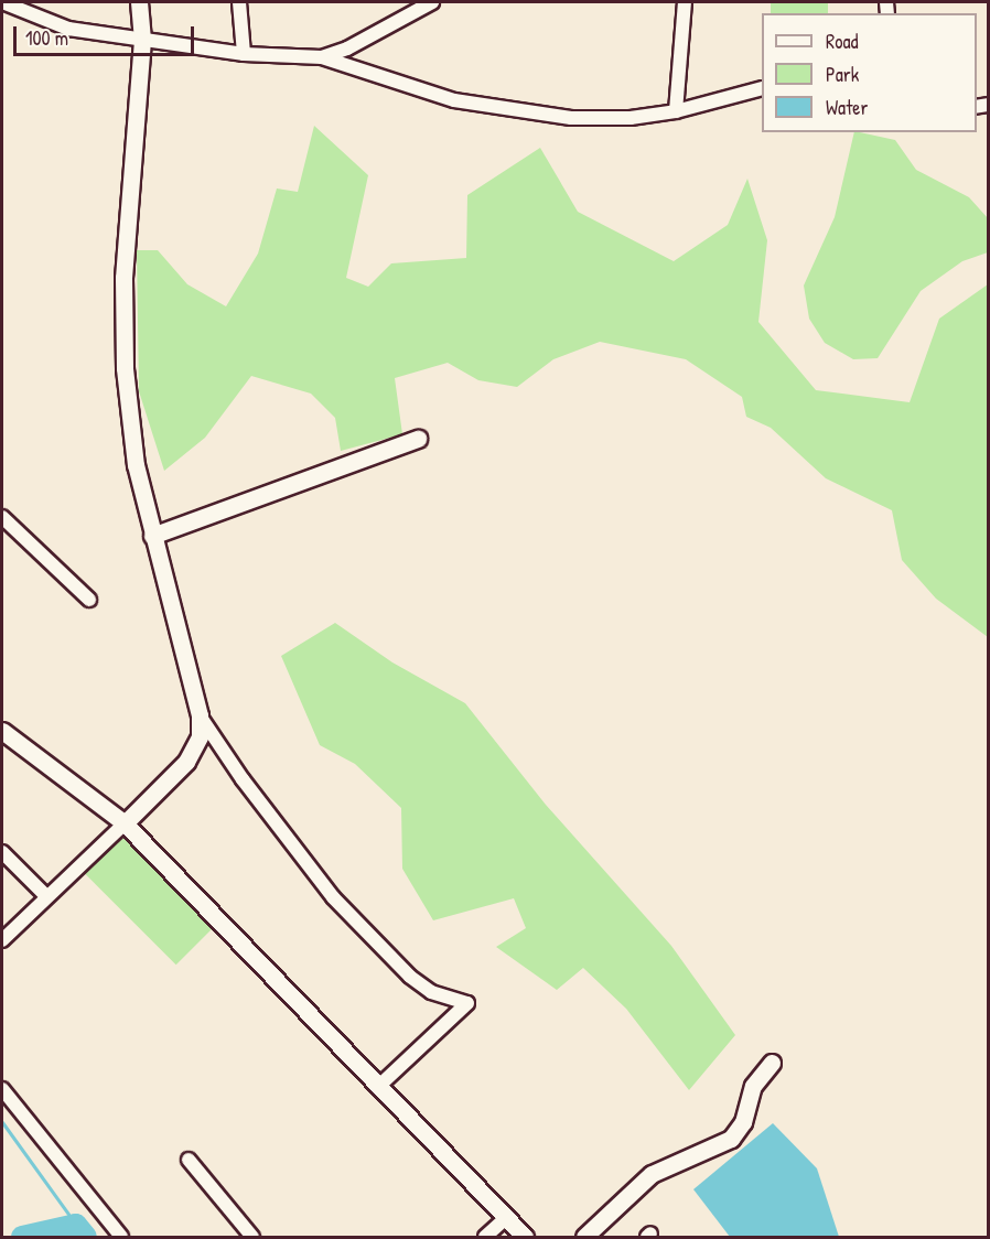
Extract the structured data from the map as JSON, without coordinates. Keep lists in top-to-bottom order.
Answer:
{
  "legend": ["Road", "Park", "Water"],
  "scale_bar": "100 m"
}
